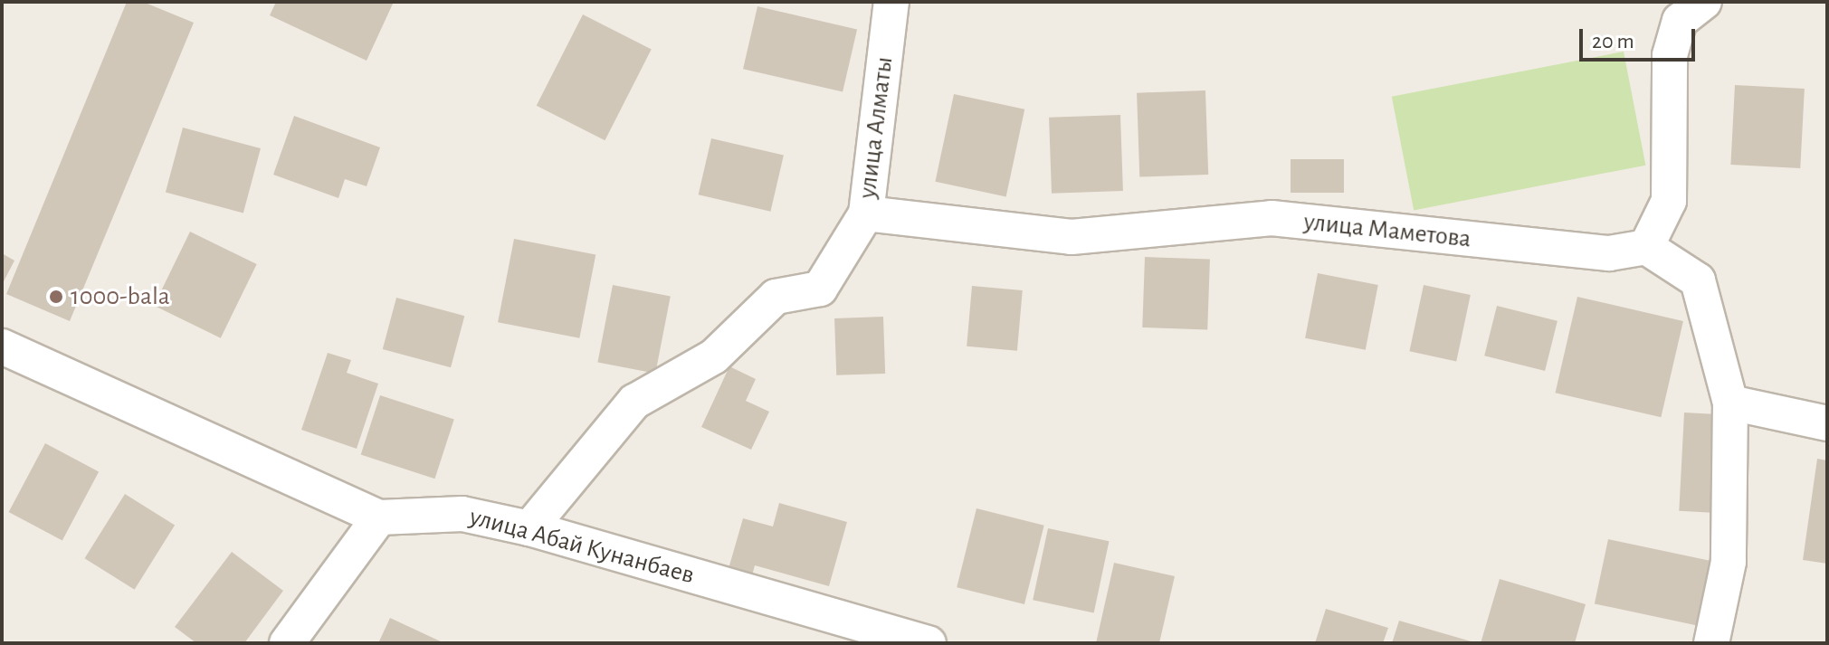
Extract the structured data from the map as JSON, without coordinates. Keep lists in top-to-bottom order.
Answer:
{
  "streets": {
    "street": ["улица Алматы", "улица Маметова", "улица Абай Кунанбаев"]
  },
  "crossings": [
    ["улица Алматы", "улица Маметова"],
    ["улица Алматы", "улица Абай Кунанбаев"]
  ],
  "places": ["1000-bala"],
  "scale_bar": "20 m"
}
